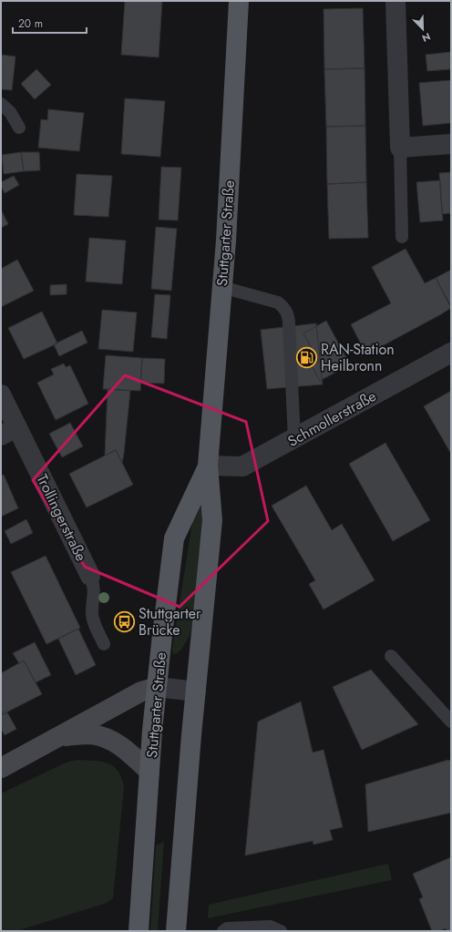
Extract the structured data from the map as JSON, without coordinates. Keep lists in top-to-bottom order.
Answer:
{
  "streets": {
    "main road": ["Stuttgarter Straße"],
    "street": ["Schmollerstraße", "Trollingerstraße"]
  },
  "crossings": [
    ["Stuttgarter Straße", "Schmollerstraße"]
  ],
  "places": {
    "fuel station": ["RAN-Station Heilbronn"],
    "bus stop": ["Stuttgarter Brücke"]
  },
  "scale_bar": "20 m",
  "north": "bottom right"
}
